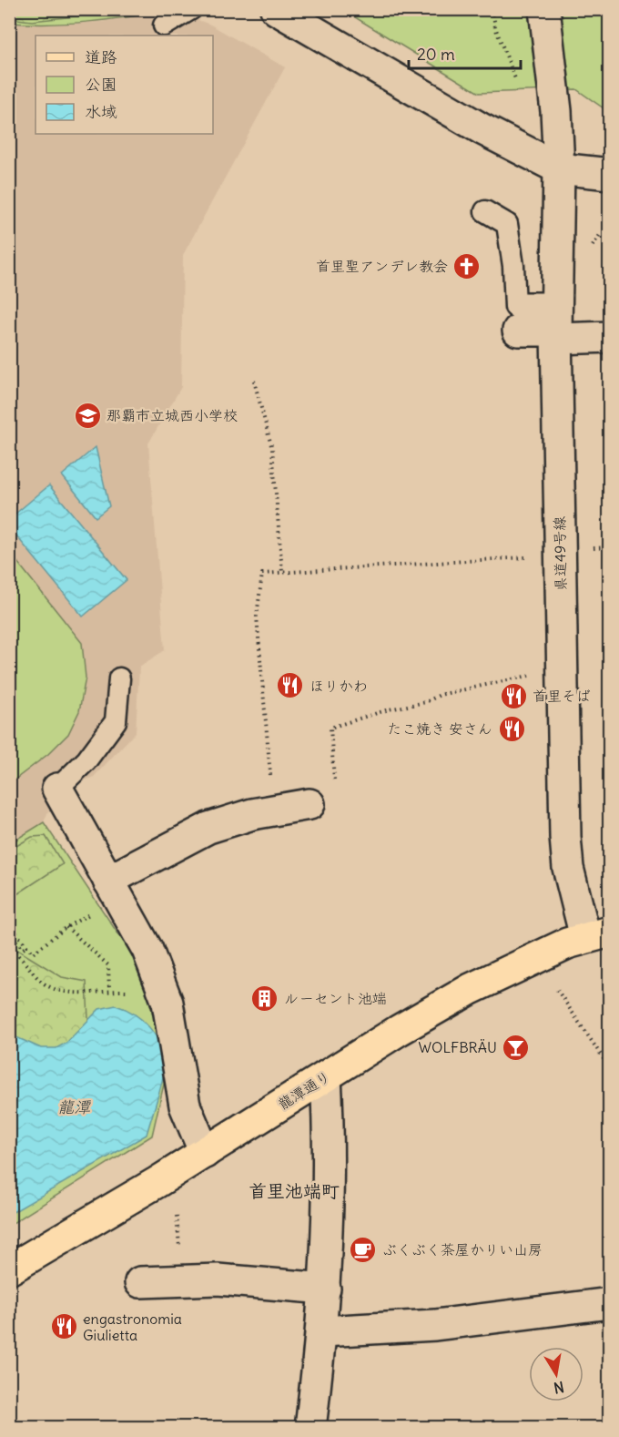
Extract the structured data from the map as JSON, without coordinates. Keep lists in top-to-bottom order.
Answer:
{
  "streets": {
    "main road": ["龍潭通り"],
    "street": ["県道49号線"]
  },
  "crossings": [
    ["県道49号線", "龍潭通り"]
  ],
  "districts": ["首里池端町"],
  "water": ["龍潭"],
  "places": {
    "church": ["首里聖アンデレ教会"],
    "school or university": ["那覇市立城西小学校"],
    "restaurant": [
      "ほりかわ",
      "首里そば",
      "たこ焼き 安さん",
      "engastronomia Giulietta"
    ],
    "building": ["ルーセント池端"],
    "bar": ["WOLFBRÄU"],
    "cafe": ["ぶくぶく茶屋かりい山房"]
  },
  "legend": ["道路", "公園", "水域"],
  "scale_bar": "20 m",
  "north": "bottom"
}
